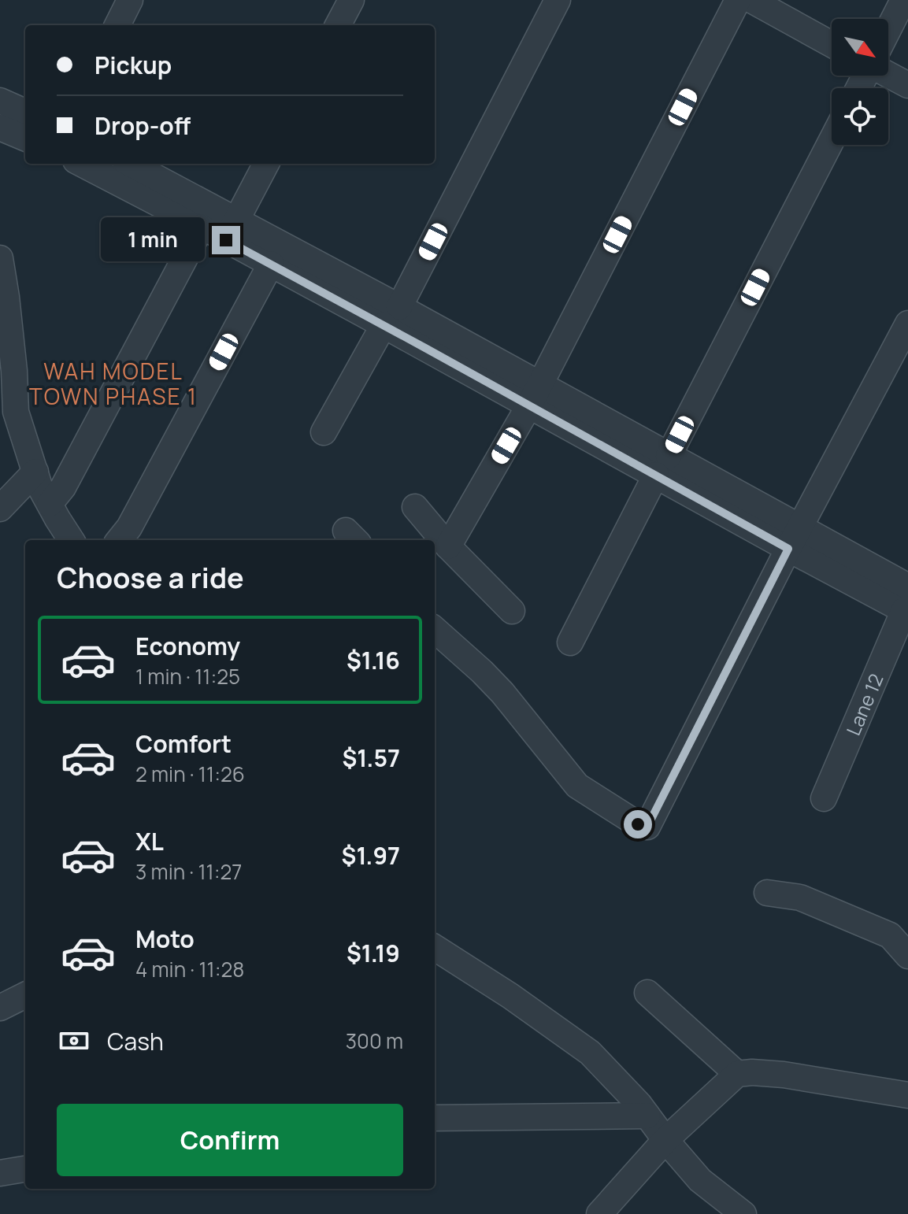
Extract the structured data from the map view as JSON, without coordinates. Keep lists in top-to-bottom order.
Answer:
{
  "streets": {
    "street": ["Lane 12"]
  },
  "districts": ["WAH MODEL TOWN PHASE 1"],
  "north": "bottom right",
  "page": {
    "banner": ["Pickup", "Drop-off"],
    "bubble": "1 min",
    "heading": "Choose a ride",
    "list": [
      {
        "name": "Economy",
        "note": "1 min · 11:25",
        "value": "$1.16"
      },
      {
        "name": "Comfort",
        "note": "2 min · 11:26",
        "value": "$1.57"
      },
      {
        "name": "XL",
        "note": "3 min · 11:27",
        "value": "$1.97"
      },
      {
        "name": "Moto",
        "note": "4 min · 11:28",
        "value": "$1.19"
      }
    ],
    "pay": ["Cash", "300 m"],
    "buttons": "Confirm"
  }
}
